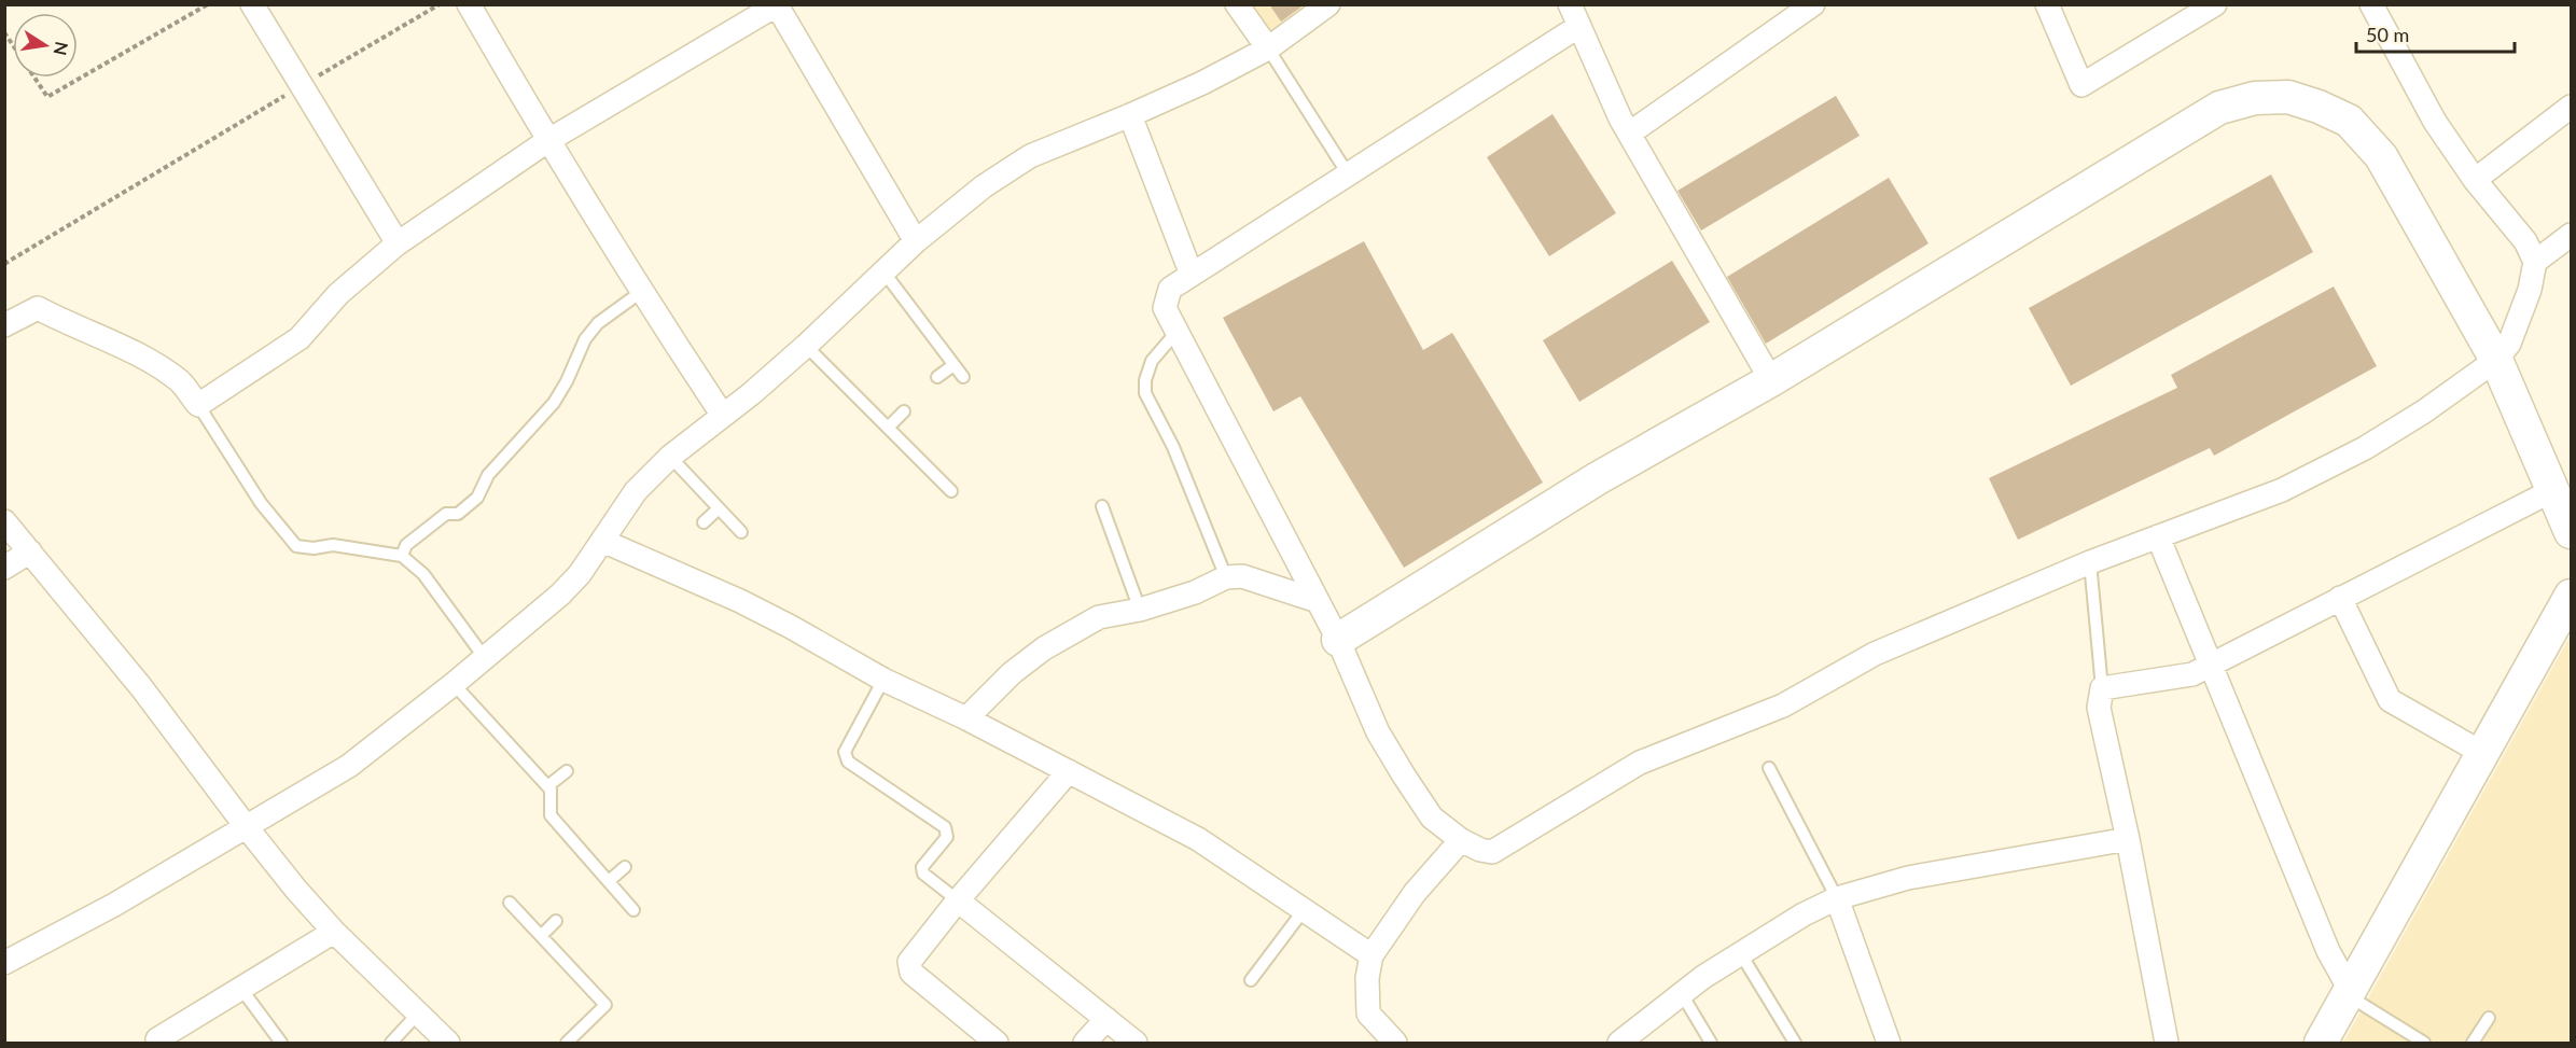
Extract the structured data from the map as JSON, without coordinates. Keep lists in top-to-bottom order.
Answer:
{
  "scale_bar": "50 m",
  "north": "right"
}
